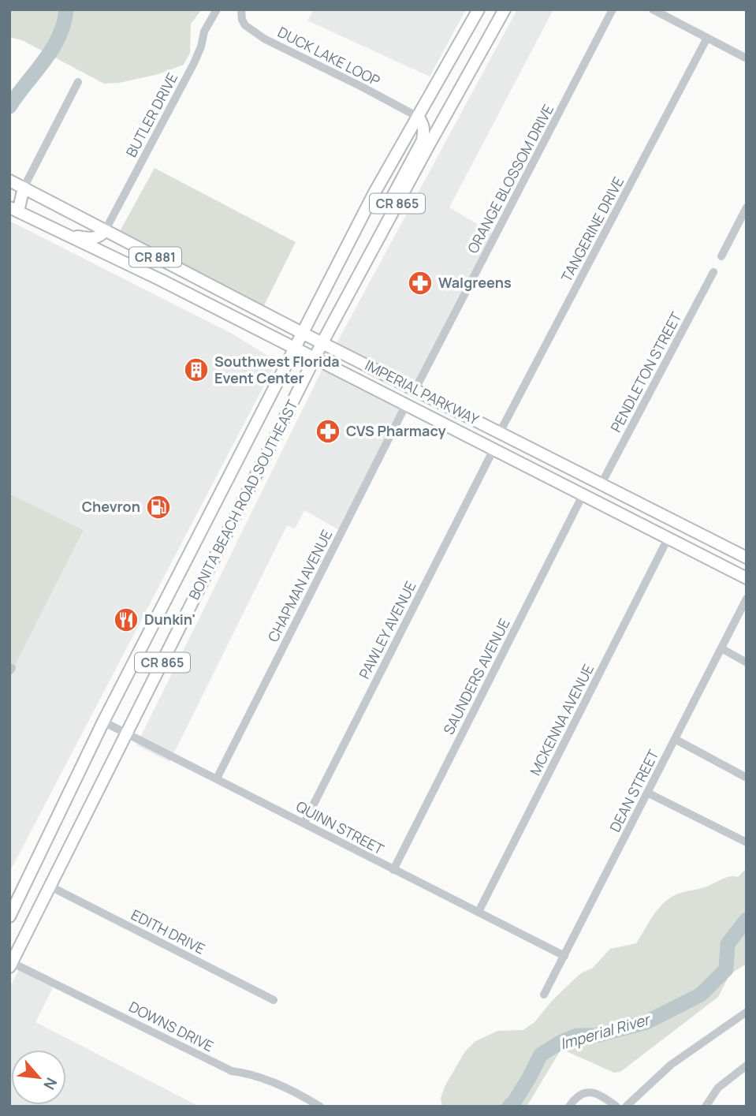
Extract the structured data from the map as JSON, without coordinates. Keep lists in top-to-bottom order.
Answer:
{
  "streets": {
    "main road": [
      "CR 865",
      "CR 881",
      "IMPERIAL PARKWAY",
      "BONITA BEACH ROAD SOUTHEAST"
    ],
    "street": [
      "DUCK LAKE LOOP",
      "BUTLER DRIVE",
      "ORANGE BLOSSOM DRIVE",
      "TANGERINE DRIVE",
      "PENDLETON STREET",
      "CHAPMAN AVENUE",
      "PAWLEY AVENUE",
      "SAUNDERS AVENUE",
      "MCKENNA AVENUE",
      "DEAN STREET",
      "QUINN STREET",
      "EDITH DRIVE",
      "DOWNS DRIVE"
    ]
  },
  "crossings": [
    ["DUCK LAKE LOOP", "BONITA BEACH ROAD SOUTHEAST"],
    ["BUTLER DRIVE", "IMPERIAL PARKWAY"],
    ["ORANGE BLOSSOM DRIVE", "IMPERIAL PARKWAY"],
    ["TANGERINE DRIVE", "IMPERIAL PARKWAY"],
    ["PENDLETON STREET", "IMPERIAL PARKWAY"],
    ["IMPERIAL PARKWAY", "BONITA BEACH ROAD SOUTHEAST"],
    ["IMPERIAL PARKWAY", "CHAPMAN AVENUE"],
    ["IMPERIAL PARKWAY", "PAWLEY AVENUE"],
    ["IMPERIAL PARKWAY", "SAUNDERS AVENUE"],
    ["IMPERIAL PARKWAY", "MCKENNA AVENUE"],
    ["BONITA BEACH ROAD SOUTHEAST", "QUINN STREET"],
    ["BONITA BEACH ROAD SOUTHEAST", "EDITH DRIVE"],
    ["BONITA BEACH ROAD SOUTHEAST", "DOWNS DRIVE"],
    ["CHAPMAN AVENUE", "QUINN STREET"],
    ["PAWLEY AVENUE", "QUINN STREET"],
    ["SAUNDERS AVENUE", "QUINN STREET"],
    ["MCKENNA AVENUE", "QUINN STREET"],
    ["DEAN STREET", "QUINN STREET"]
  ],
  "water": ["Imperial River"],
  "places": {
    "pharmacy": ["Walgreens", "CVS Pharmacy"],
    "building": ["Southwest Florida Event Center"],
    "fuel station": ["Chevron"],
    "restaurant": ["Dunkin'"]
  },
  "north": "bottom right"
}
